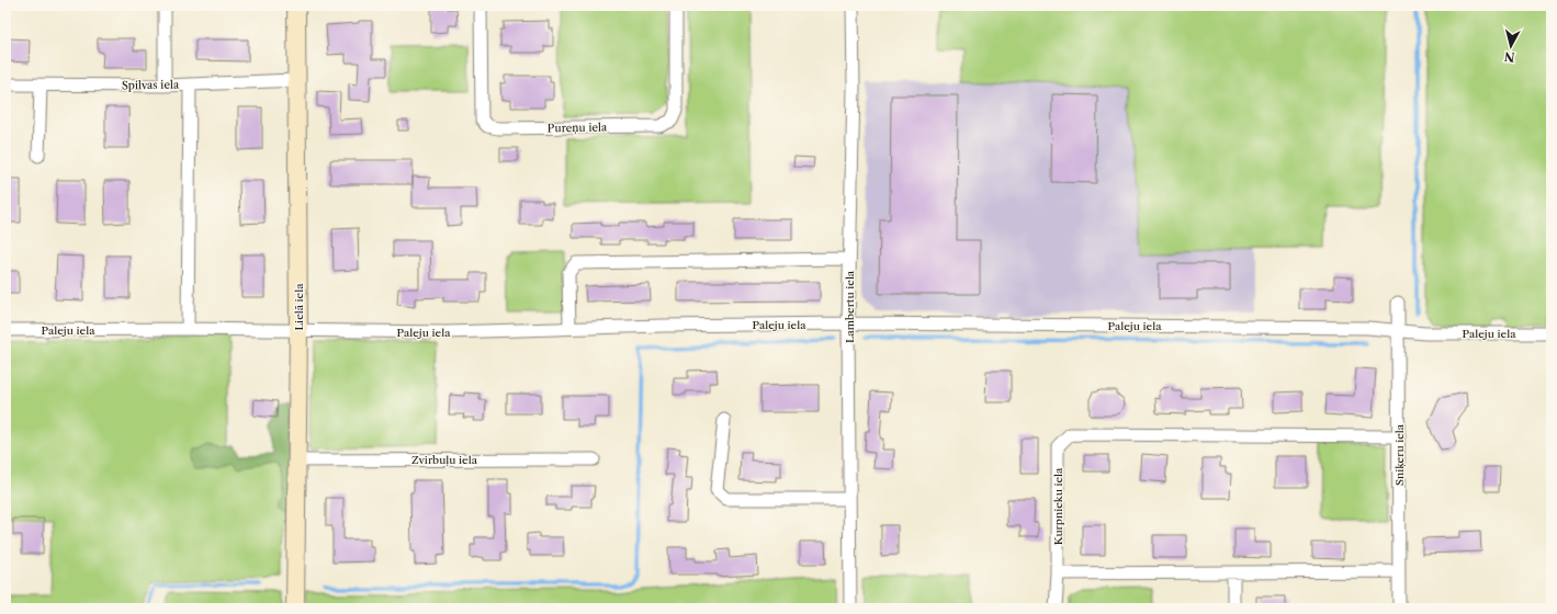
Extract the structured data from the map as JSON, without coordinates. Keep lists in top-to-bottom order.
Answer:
{
  "streets": {
    "street": [
      "Spilvas iela",
      "Pureņu iela",
      "Lielā iela",
      "Lambertu iela",
      "Paleju iela",
      "Sniķeru iela",
      "Zvirbuļu iela",
      "Kurpnieku iela"
    ]
  },
  "crossings": [
    ["Spilvas iela", "Lielā iela"],
    ["Lielā iela", "Paleju iela"],
    ["Lielā iela", "Zvirbuļu iela"],
    ["Lambertu iela", "Paleju iela"],
    ["Paleju iela", "Sniķeru iela"],
    ["Sniķeru iela", "Kurpnieku iela"]
  ],
  "north": "bottom"
}
